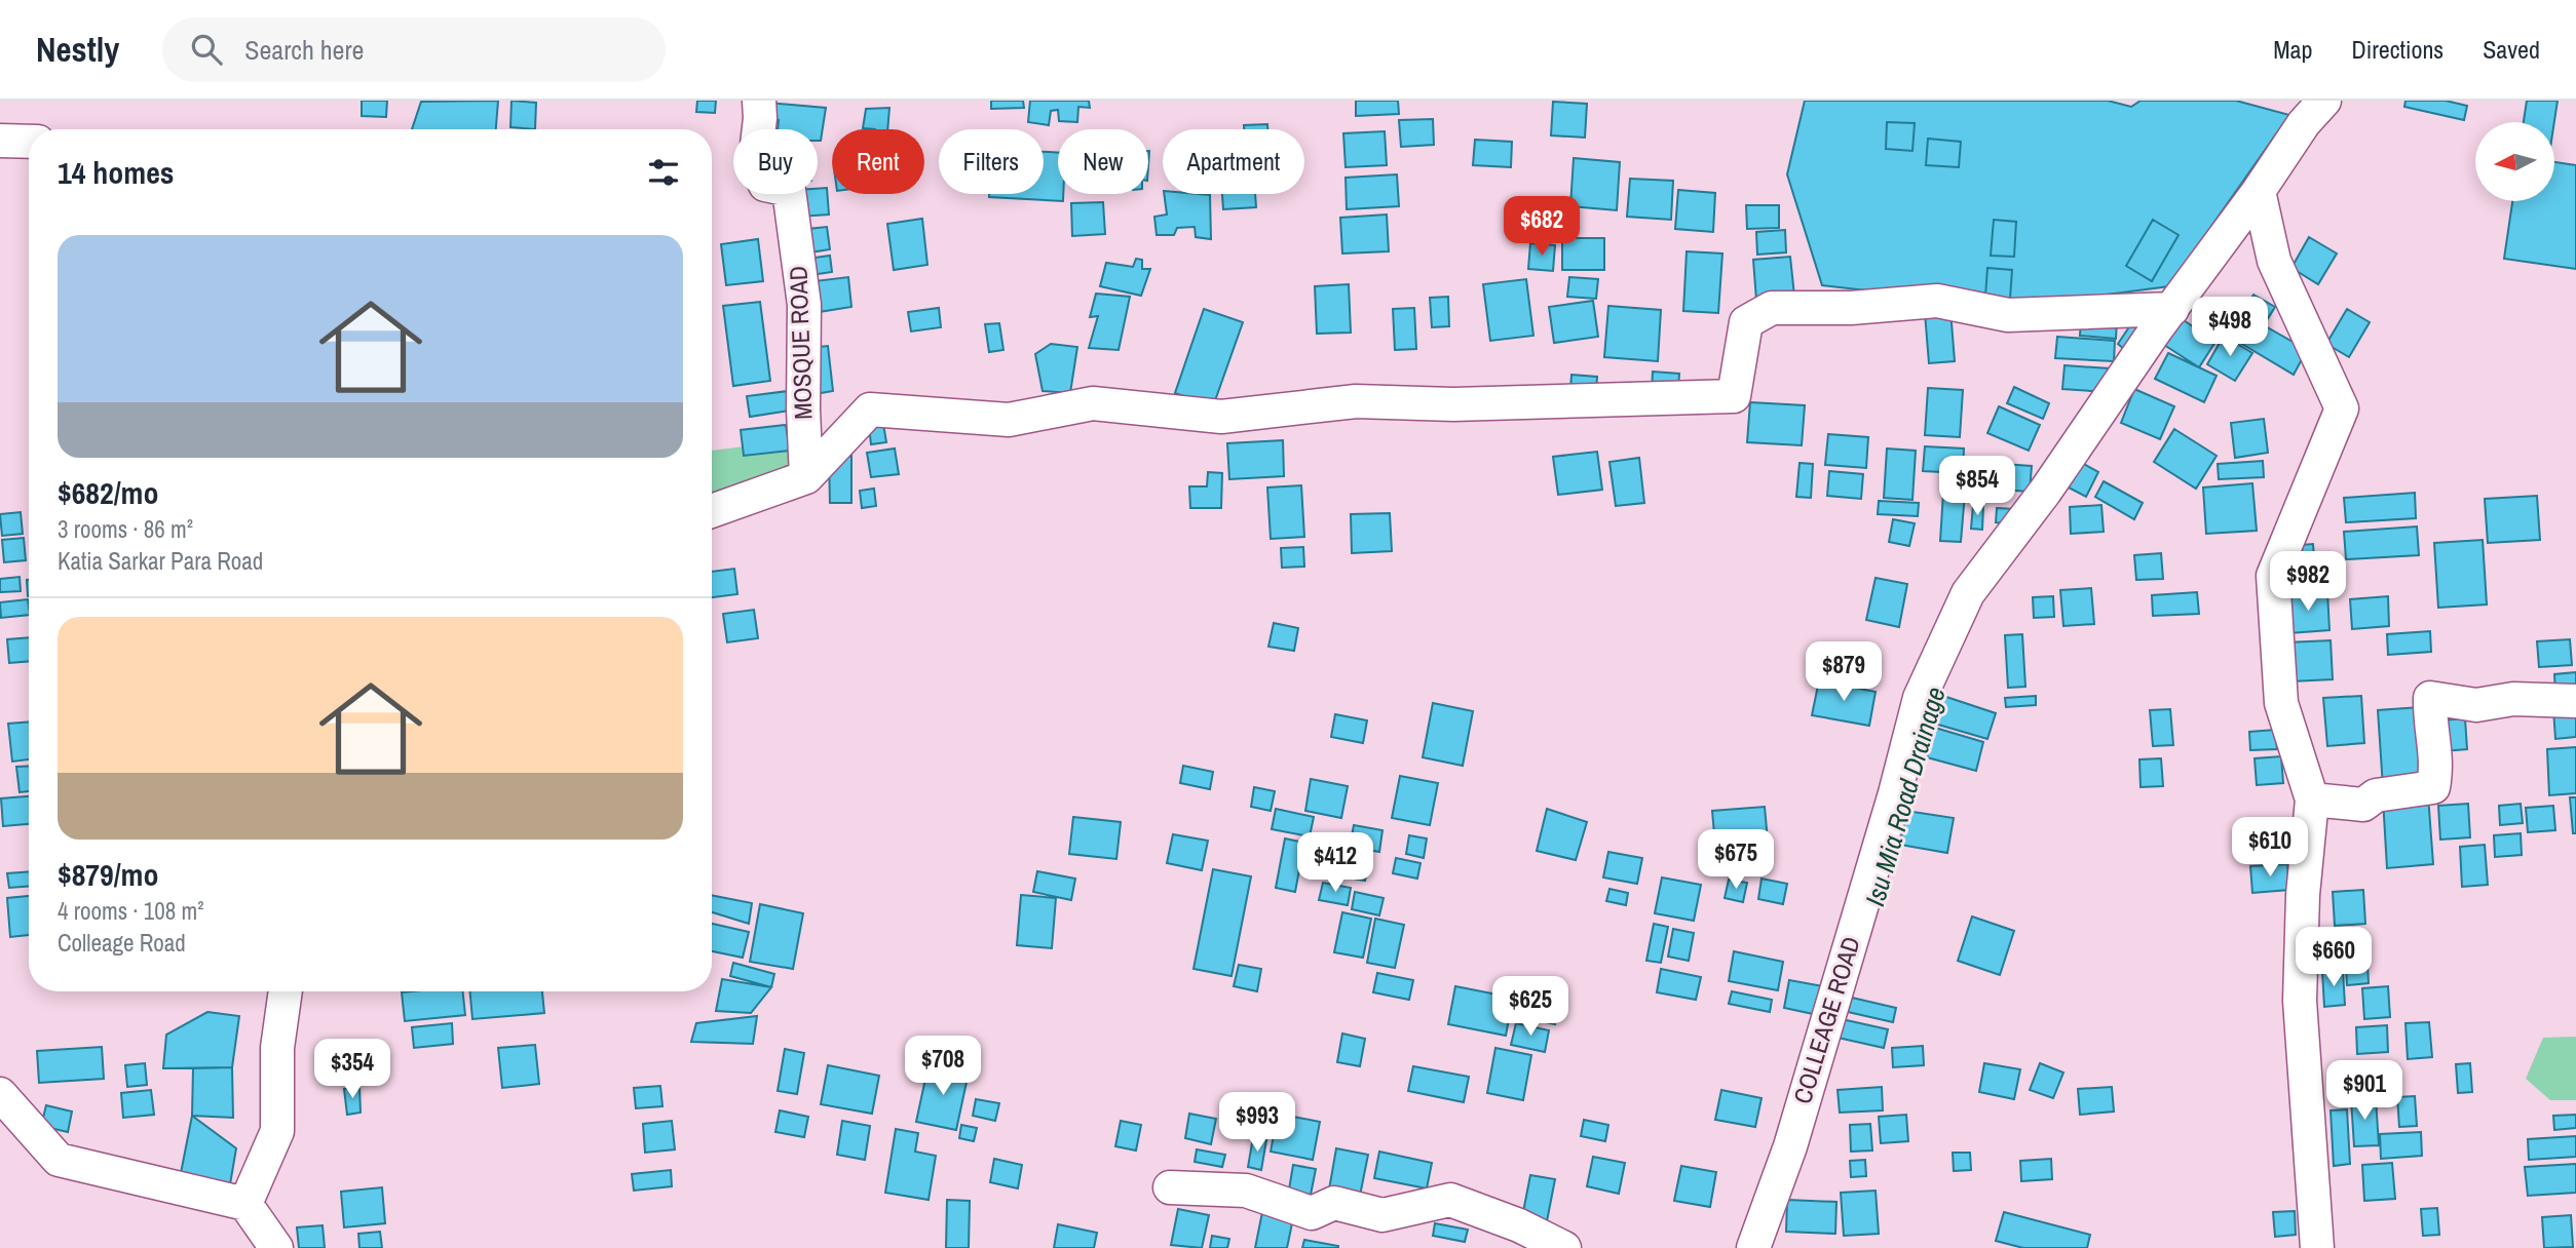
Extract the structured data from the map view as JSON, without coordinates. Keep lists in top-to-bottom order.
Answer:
{
  "streets": {
    "street": ["MOSQUE ROAD", "COLLEAGE ROAD"]
  },
  "water": ["Isu Mia Road Drainage"],
  "north": "left",
  "page": {
    "header": "Nestly",
    "search": "Search here",
    "nav": ["Map", "Directions", "Saved"],
    "chip": [
      "Buy",
      "Rent",
      "Filters",
      "New",
      "Apartment"
    ],
    "heading": "14 homes",
    "price": [
      "$682",
      "$498",
      "$854",
      "$982",
      "$879",
      "$610",
      "$675",
      "$412",
      "$660",
      "$625",
      "$708",
      "$354",
      "$901",
      "$993"
    ],
    "list": [
      {
        "name": "$682/mo",
        "note": "3 rooms · 86 m² · Katia Sarkar Para Road"
      },
      {
        "name": "$879/mo",
        "note": "4 rooms · 108 m² · Colleage Road"
      }
    ]
  }
}
